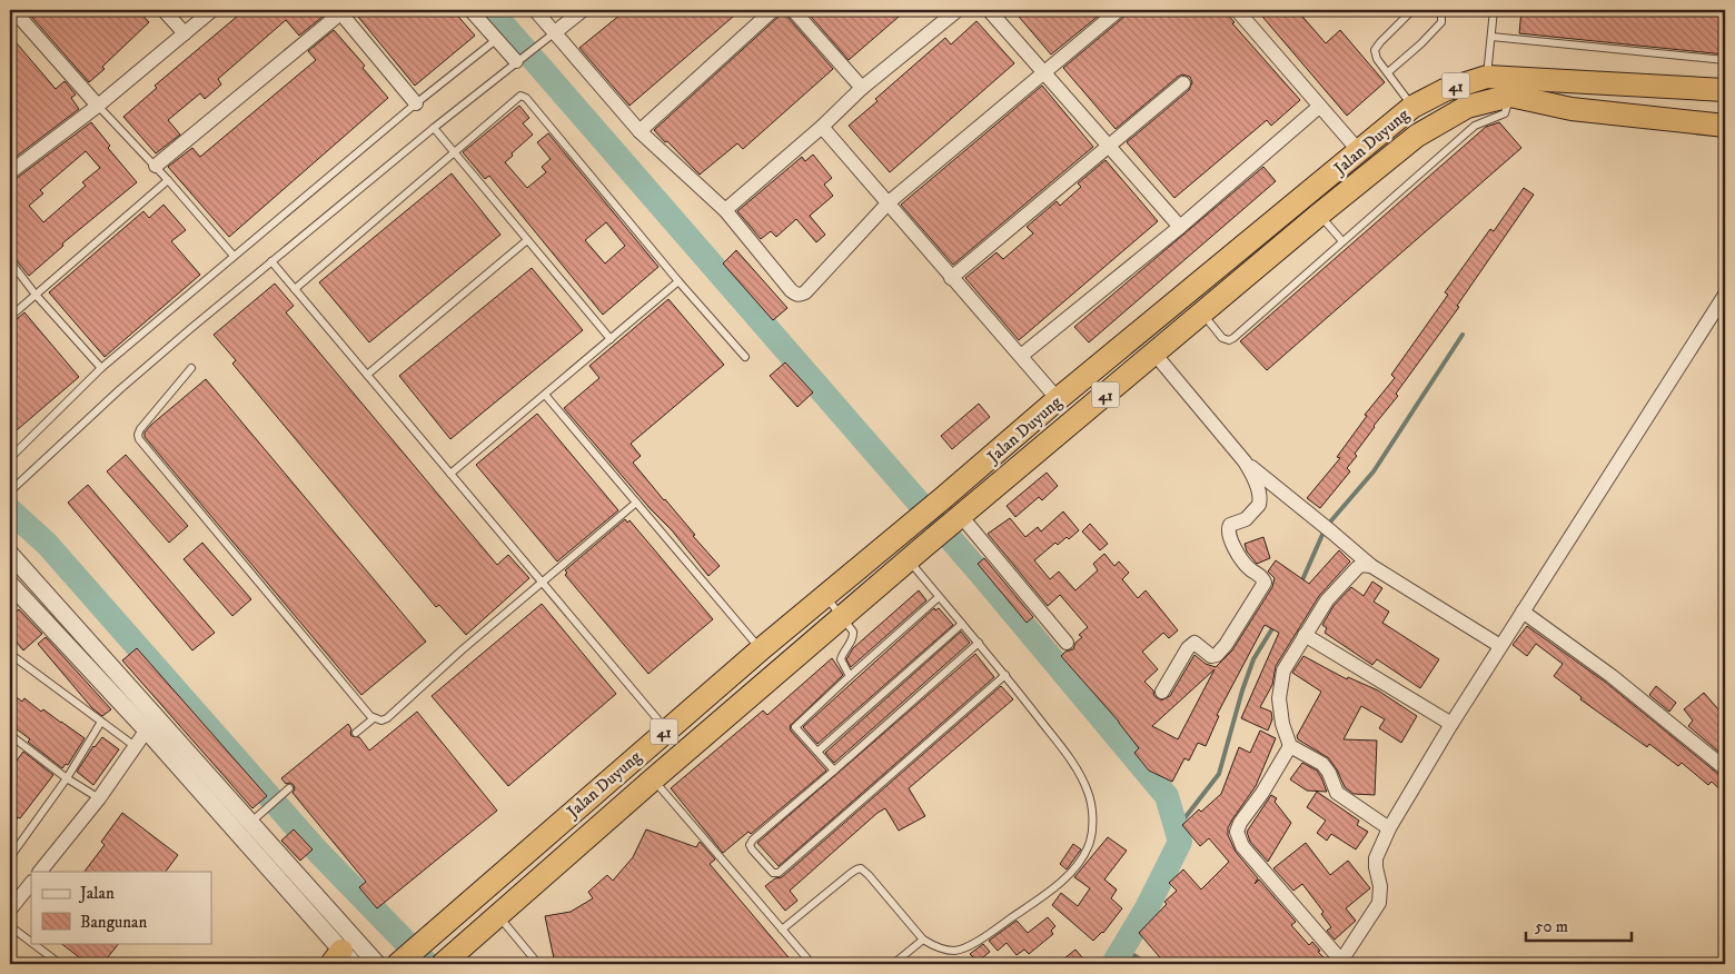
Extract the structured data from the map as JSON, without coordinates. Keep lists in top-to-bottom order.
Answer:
{
  "streets": {
    "highway": ["41", "Jalan Duyung"]
  },
  "legend": ["Jalan", "Bangunan"],
  "scale_bar": "50 m"
}
